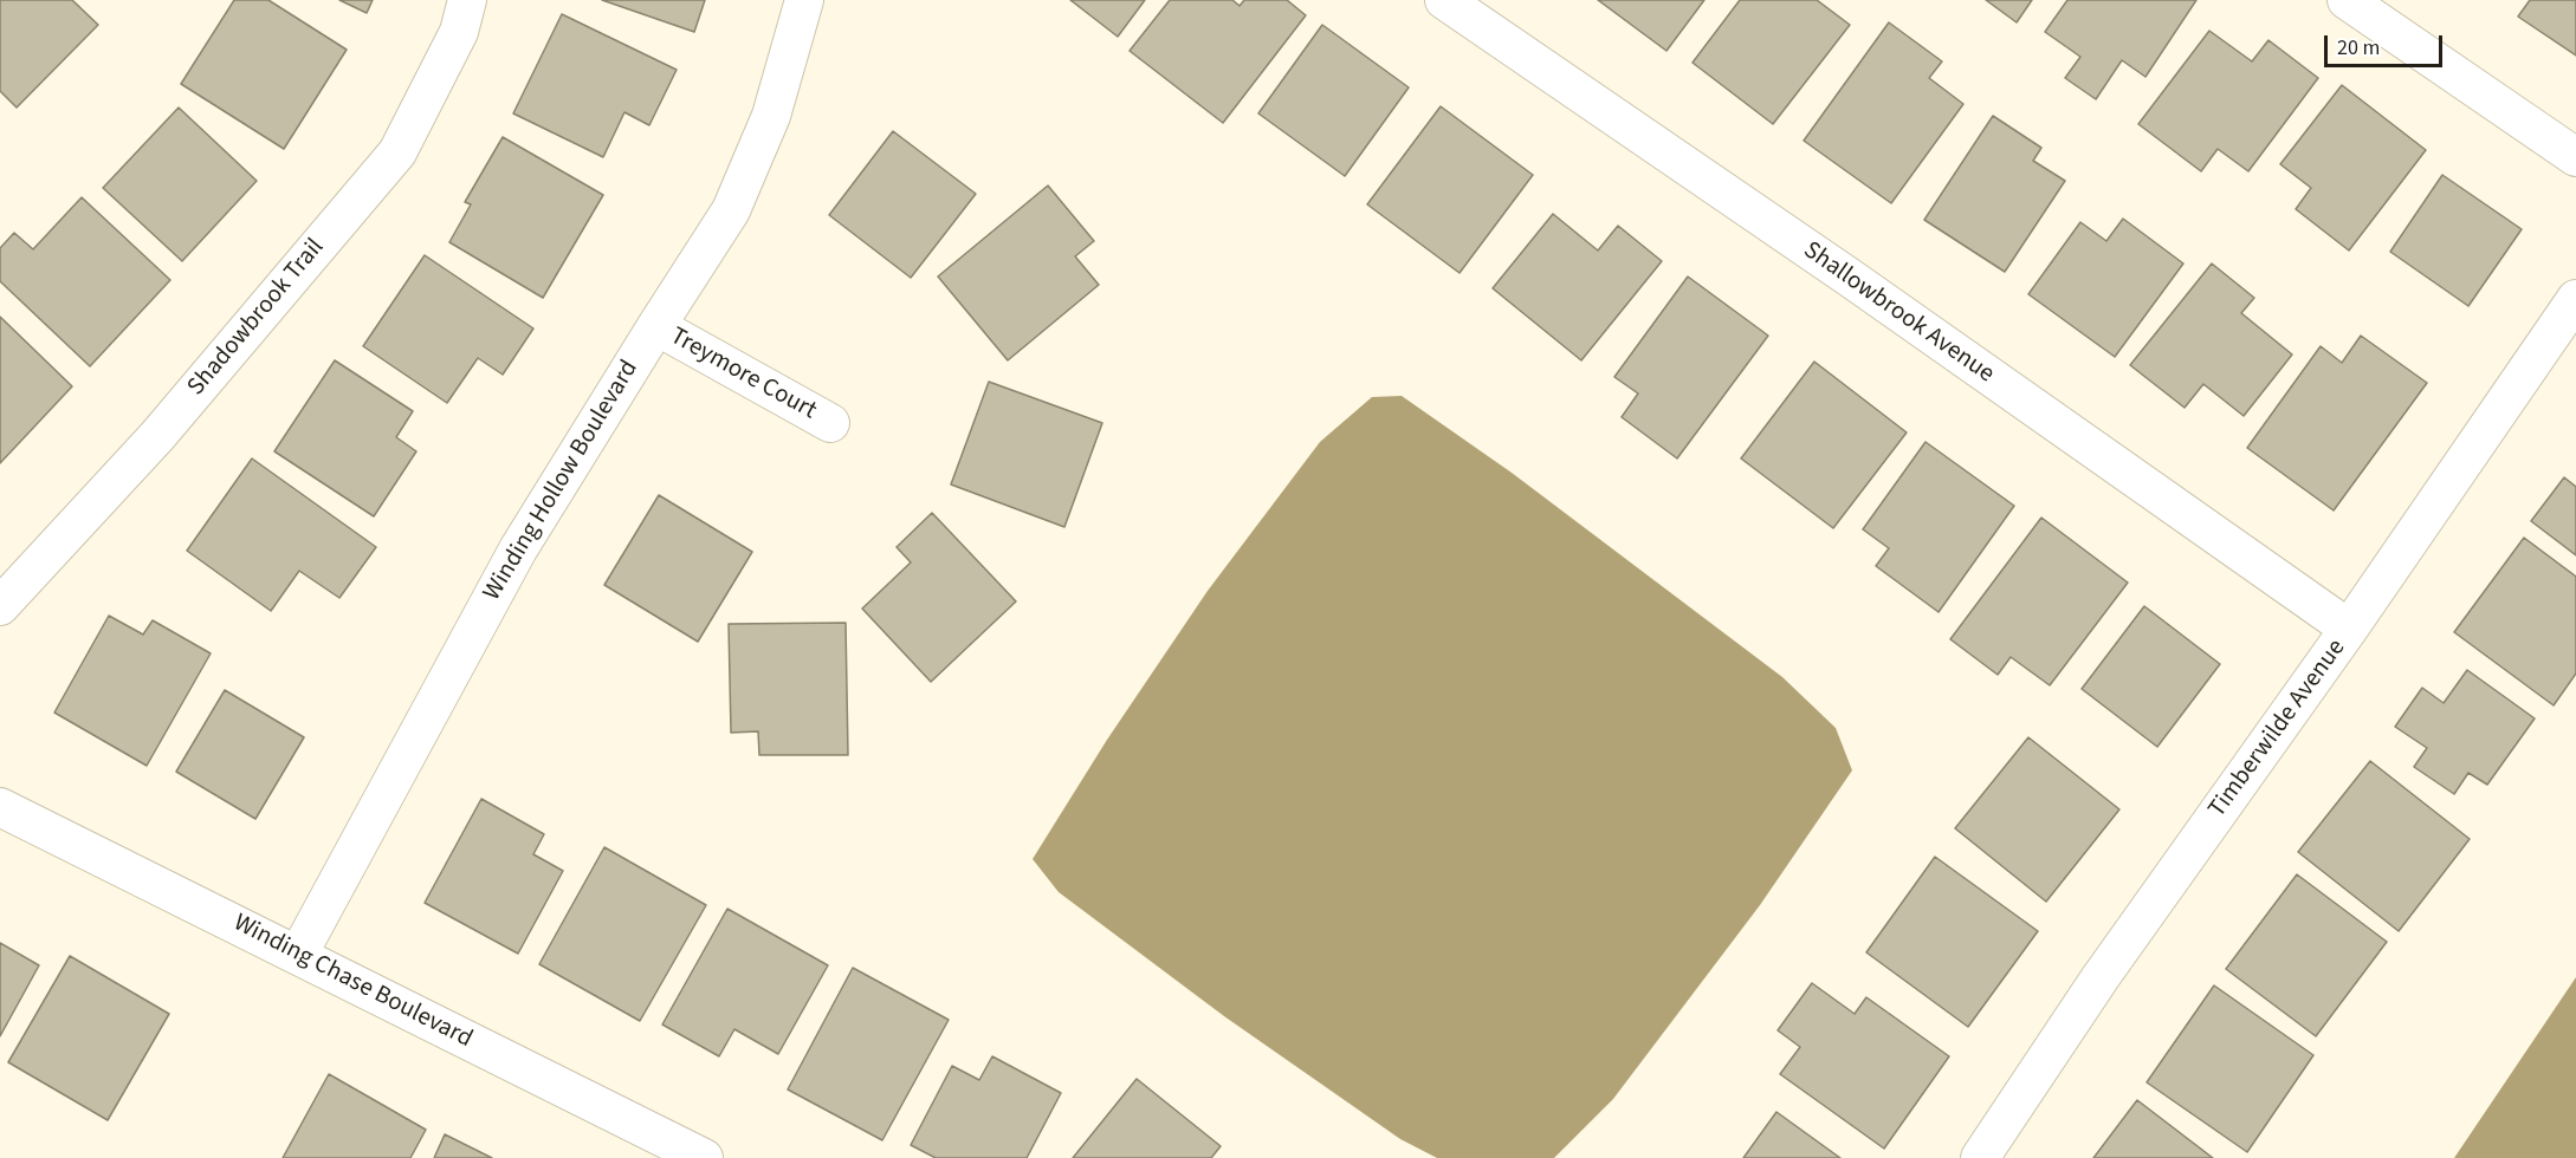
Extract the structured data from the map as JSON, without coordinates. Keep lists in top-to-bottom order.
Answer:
{
  "streets": {
    "street": [
      "Shallowbrook Avenue",
      "Shadowbrook Trail",
      "Treymore Court",
      "Winding Hollow Boulevard",
      "Timberwilde Avenue",
      "Winding Chase Boulevard"
    ]
  },
  "crossings": [
    ["Shallowbrook Avenue", "Timberwilde Avenue"],
    ["Treymore Court", "Winding Hollow Boulevard"],
    ["Winding Hollow Boulevard", "Winding Chase Boulevard"]
  ],
  "scale_bar": "20 m"
}
